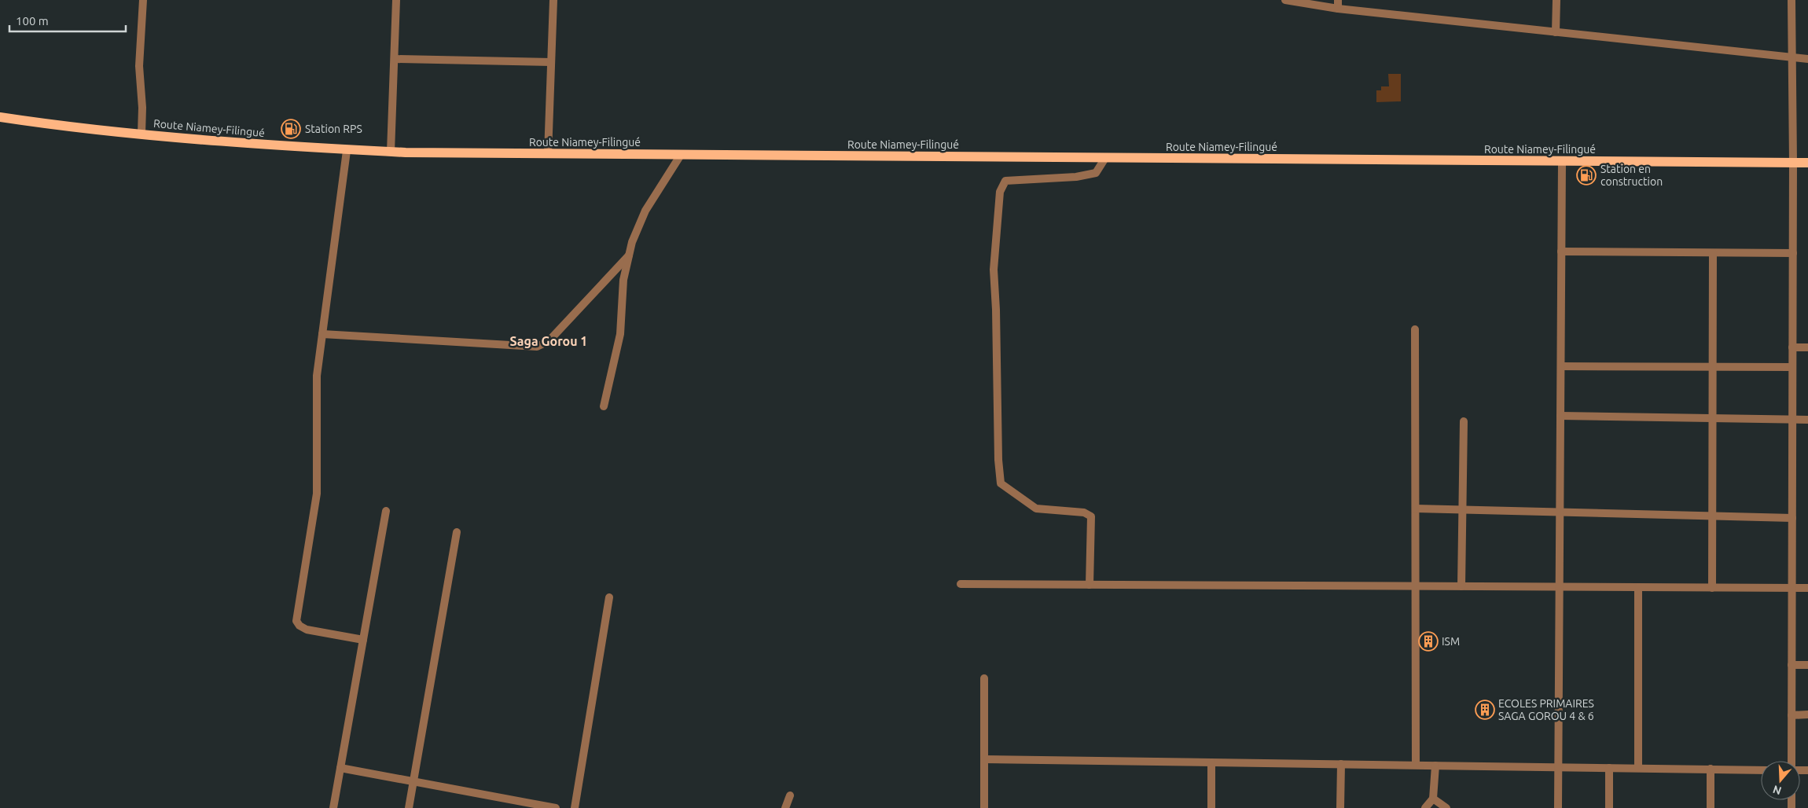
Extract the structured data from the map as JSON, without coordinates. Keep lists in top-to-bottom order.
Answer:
{
  "streets": {
    "main road": ["Route Niamey-Filingué"]
  },
  "districts": ["Saga Gorou 1"],
  "places": {
    "fuel station": ["Station RPS", "Station en construction"],
    "building": ["ISM", "ECOLES PRIMAIRES SAGA GOROU 4 & 6"]
  },
  "scale_bar": "100 m",
  "north": "bottom"
}
